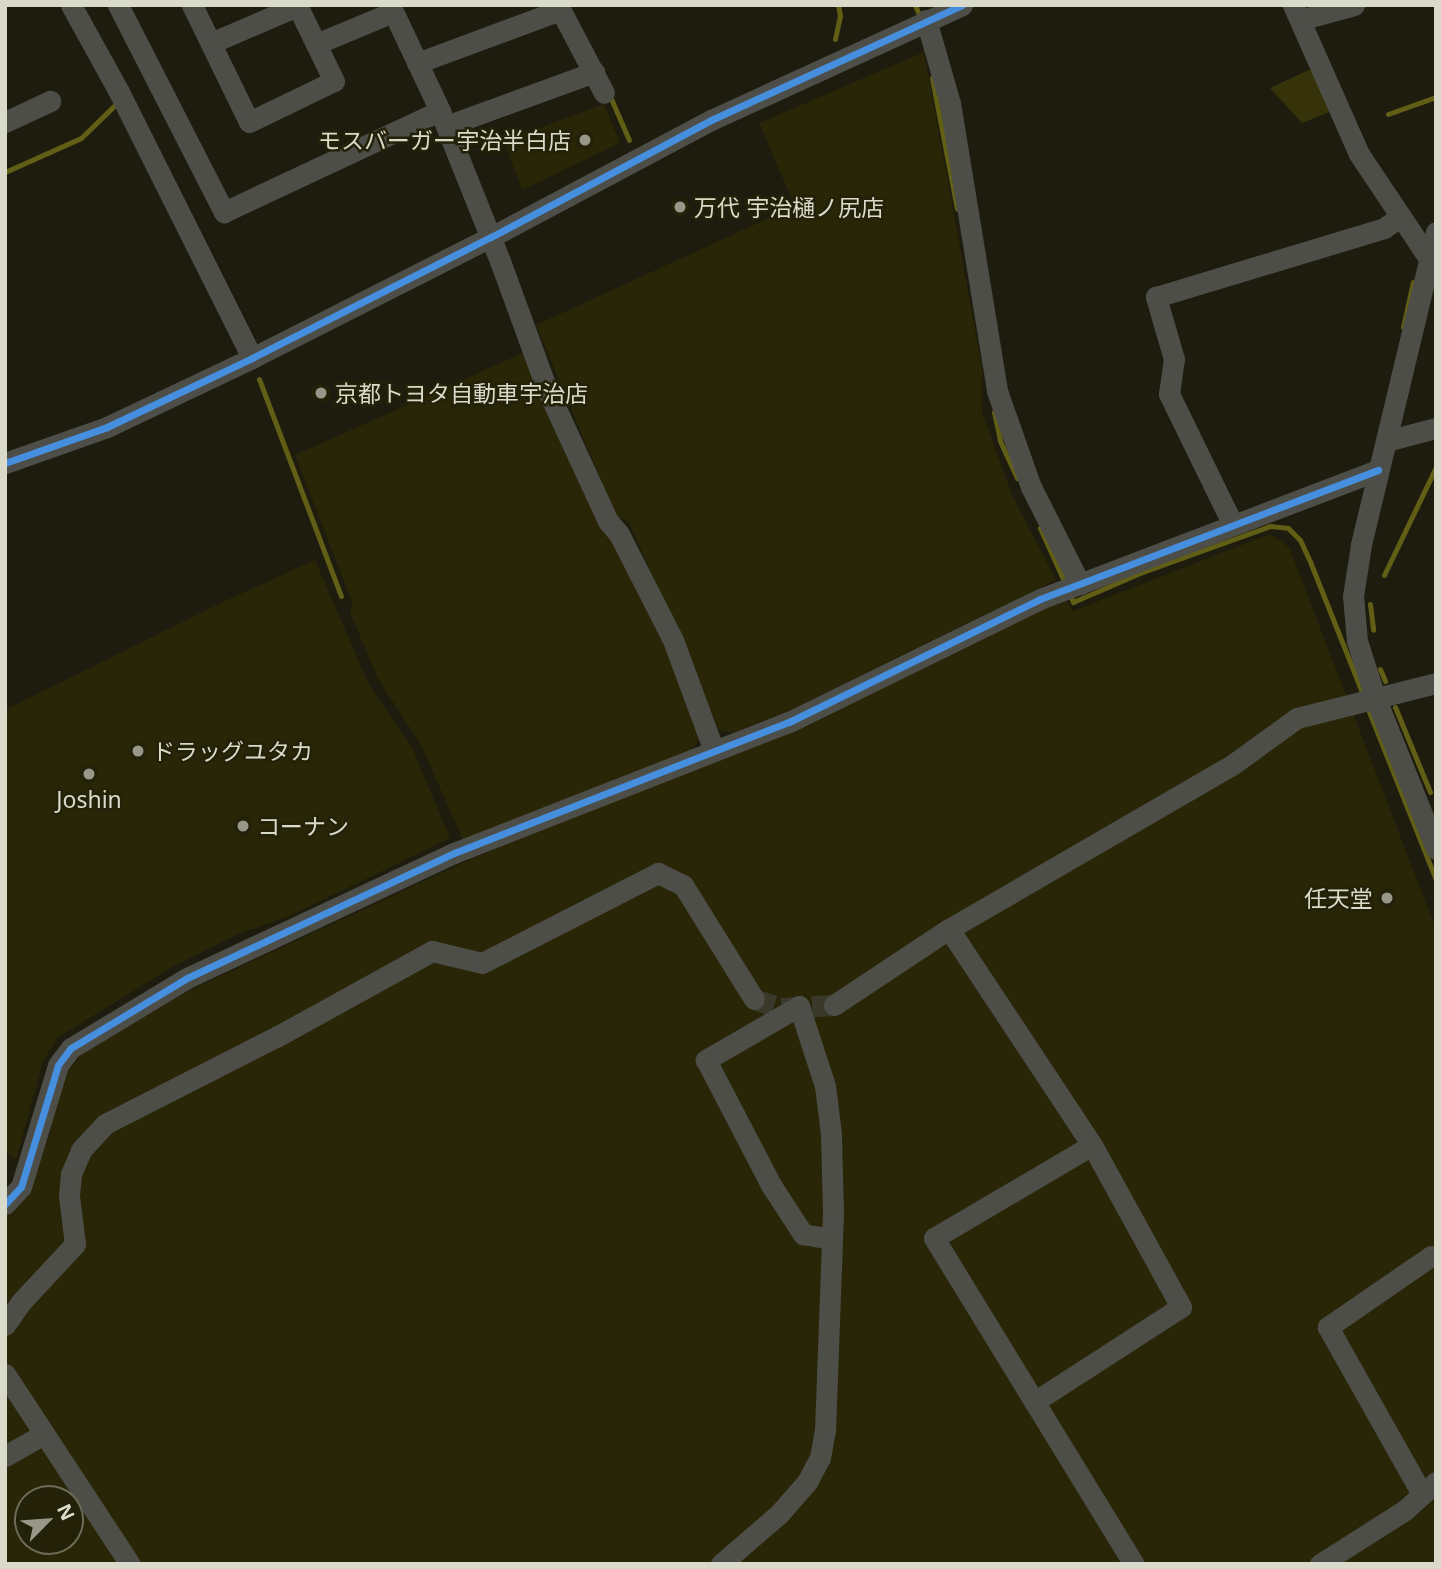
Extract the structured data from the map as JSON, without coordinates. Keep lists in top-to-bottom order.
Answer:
{
  "places": [
    "モスバーガー宇治半白店",
    "万代 宇治樋ノ尻店",
    "京都トヨタ自動車宇治店",
    "ドラッグユタカ",
    "Joshin",
    "コーナン",
    "任天堂"
  ],
  "north": "top right"
}
